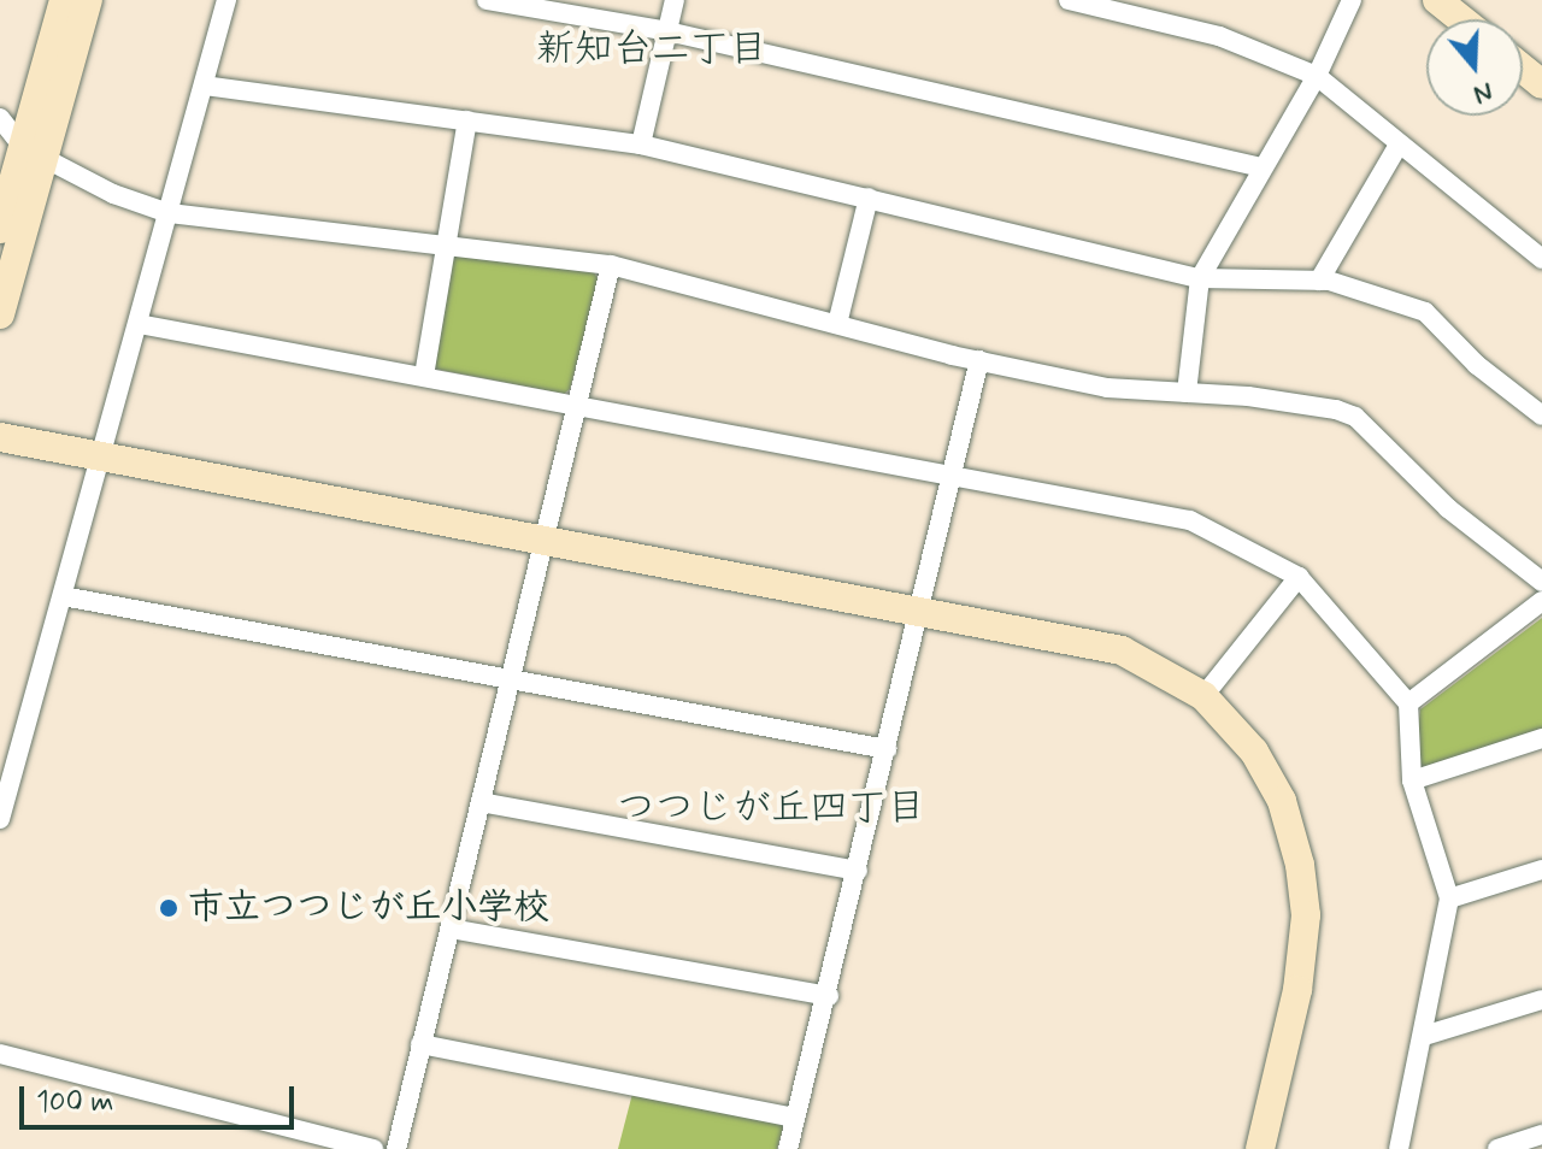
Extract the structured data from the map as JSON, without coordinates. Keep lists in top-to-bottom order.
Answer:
{
  "districts": ["新知台二丁目", "つつじが丘四丁目"],
  "places": ["市立つつじが丘小学校"],
  "scale_bar": "100 m",
  "north": "bottom"
}
